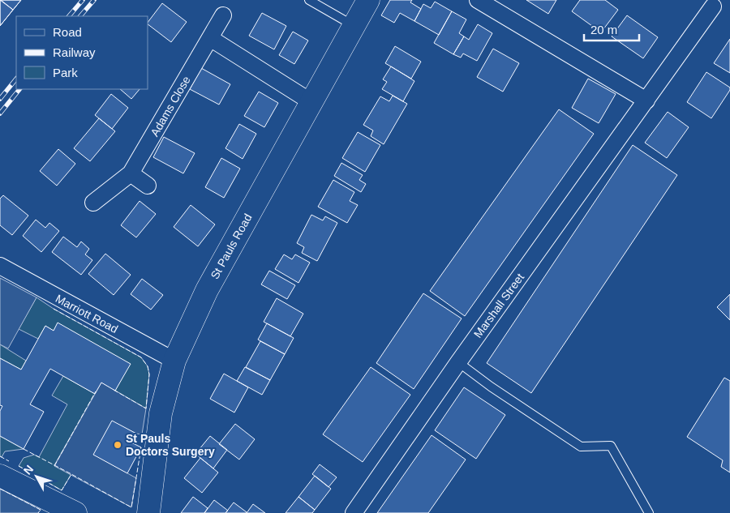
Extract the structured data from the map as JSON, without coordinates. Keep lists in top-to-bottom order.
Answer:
{
  "streets": {
    "main road": ["St Pauls Road"],
    "street": ["Adams Close", "Marshall Street", "Marriott Road"]
  },
  "crossings": [
    ["St Pauls Road", "Marriott Road"]
  ],
  "places": ["St Pauls Doctors Surgery"],
  "legend": ["Road", "Railway", "Park"],
  "scale_bar": "20 m",
  "north": "top left"
}
